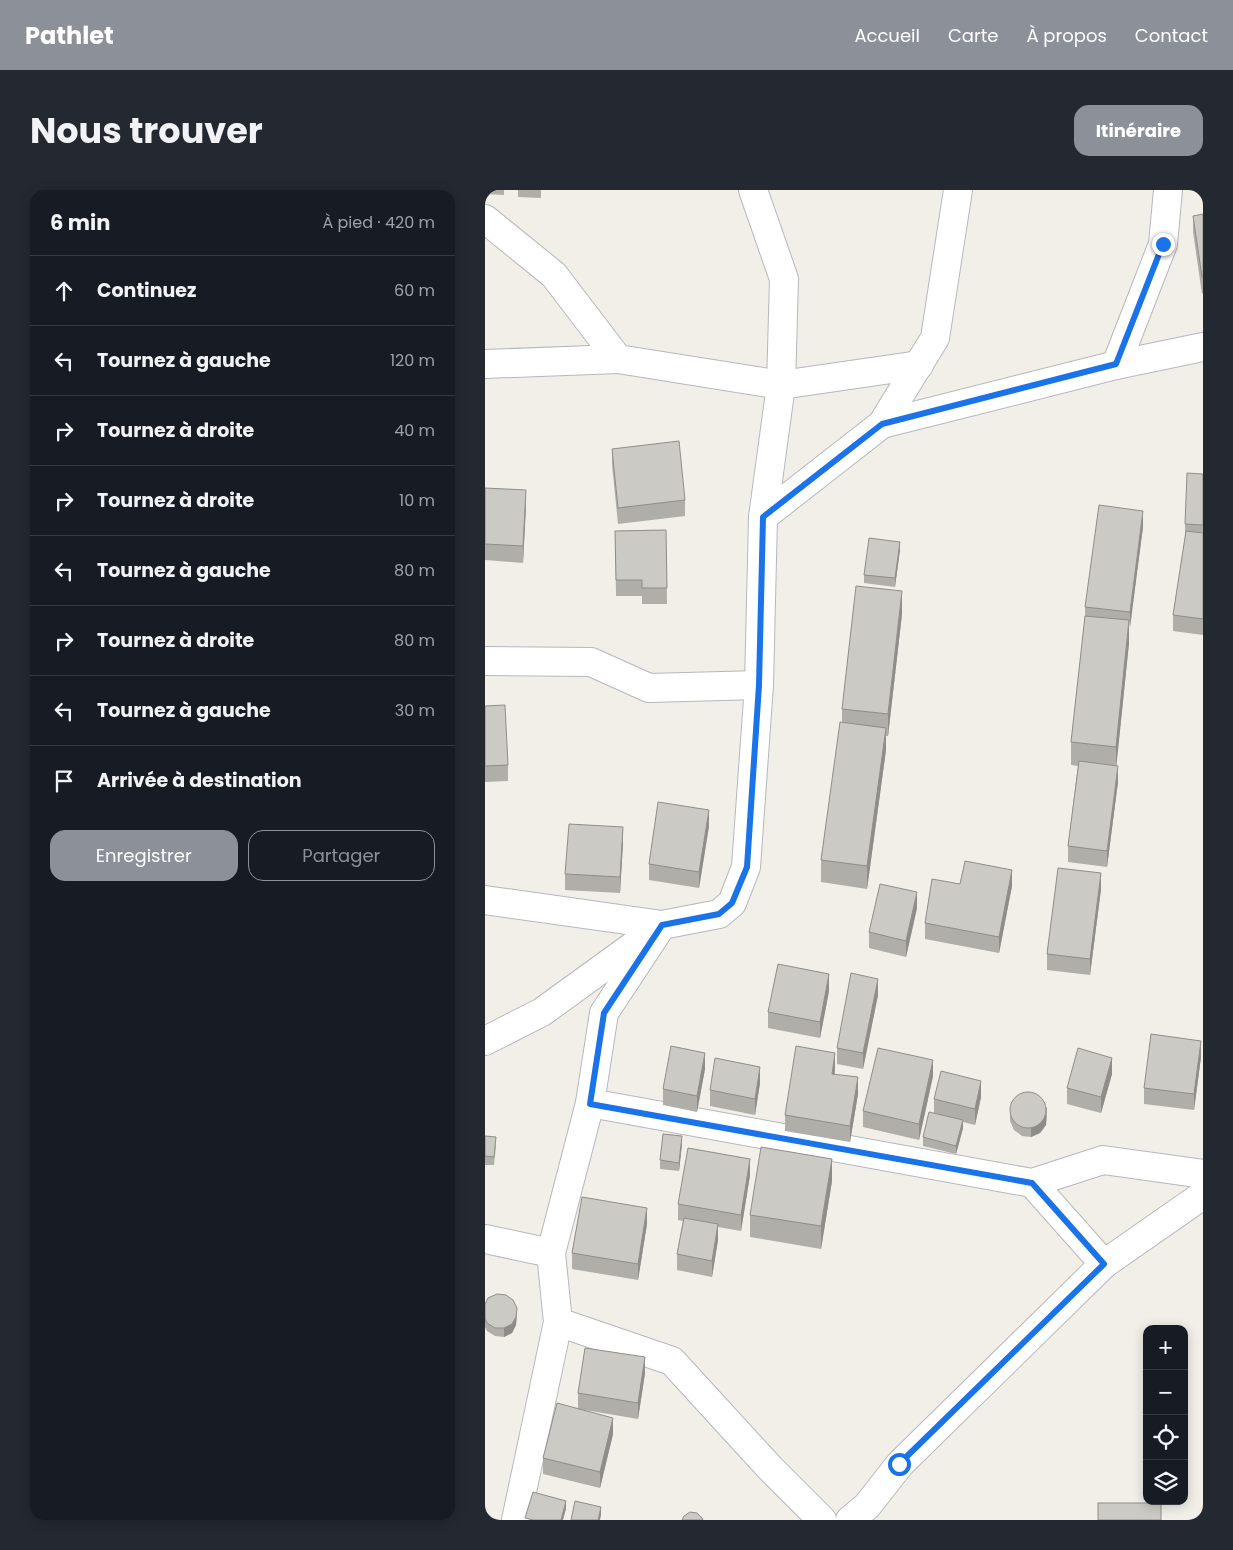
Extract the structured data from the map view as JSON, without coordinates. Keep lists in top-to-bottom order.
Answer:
{
  "page": {
    "header": "Pathlet",
    "nav": [
      "Accueil",
      "Carte",
      "À propos",
      "Contact"
    ],
    "title": "Nous trouver",
    "buttons": [
      "Itinéraire",
      ["Enregistrer", "Partager"]
    ],
    "heading": ["6 min", "À pied · 420 m"],
    "list": [
      ["Continuez", "60 m"],
      ["Tournez à gauche", "120 m"],
      ["Tournez à droite", "40 m"],
      ["Tournez à droite", "10 m"],
      ["Tournez à gauche", "80 m"],
      ["Tournez à droite", "80 m"],
      ["Tournez à gauche", "30 m"],
      "Arrivée à destination"
    ],
    "map_buttons": ["+", "−"]
  }
}
